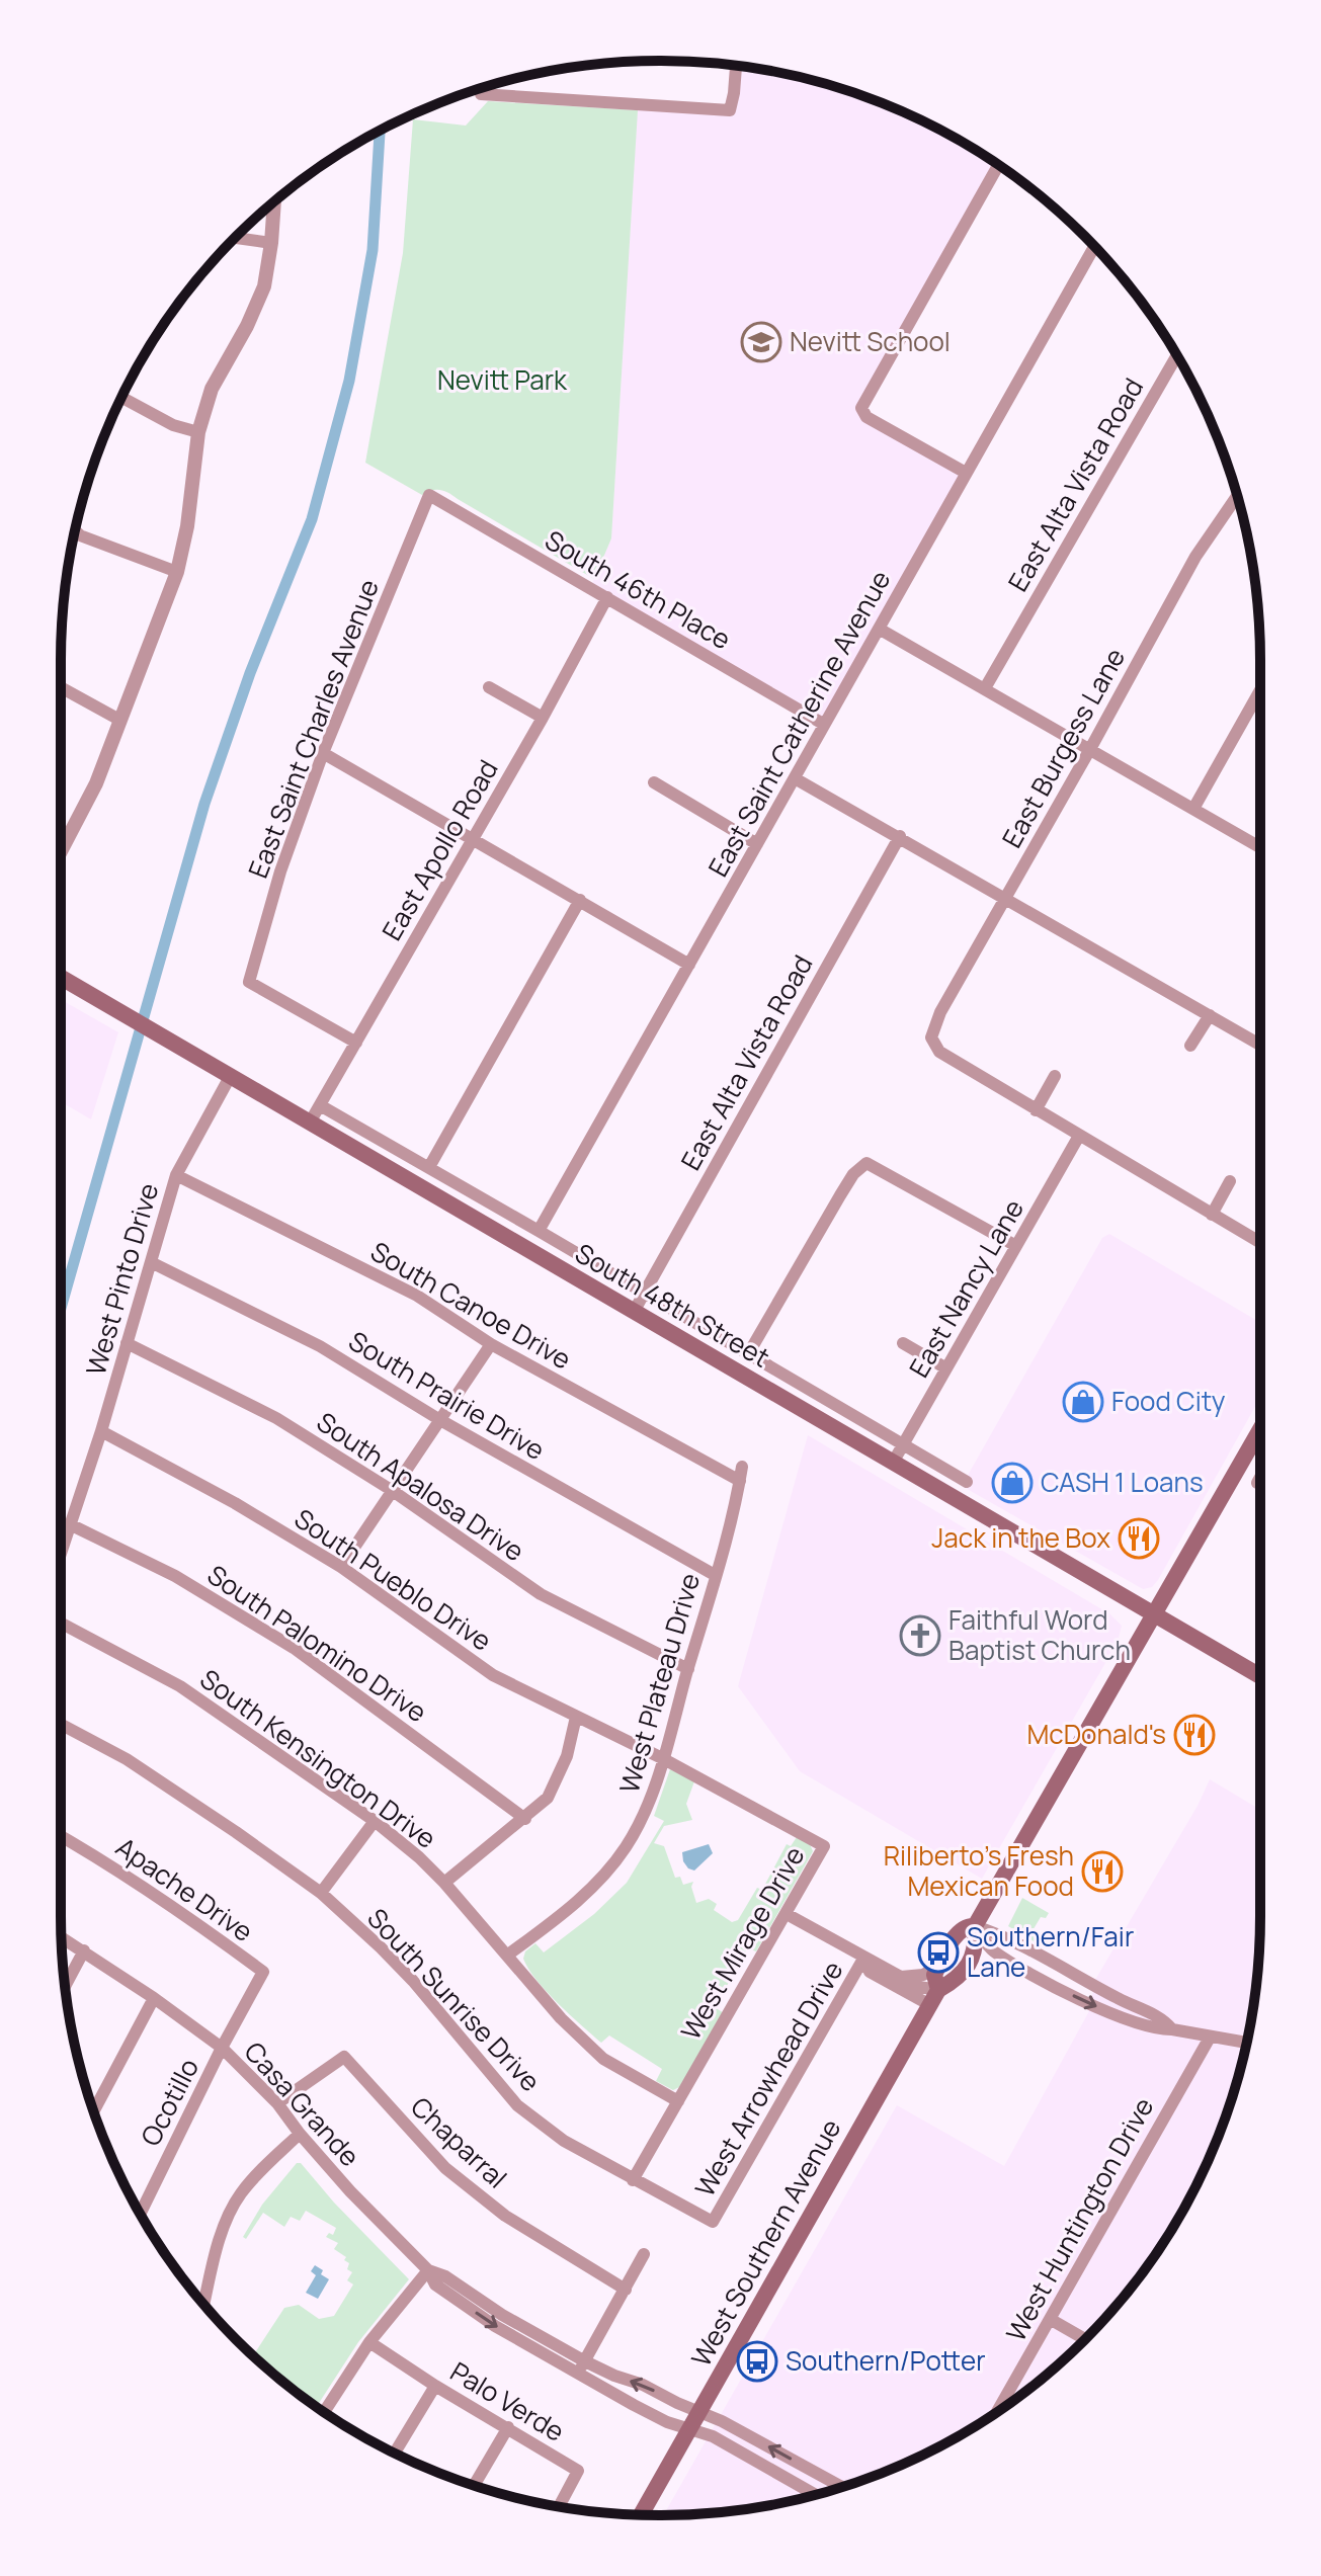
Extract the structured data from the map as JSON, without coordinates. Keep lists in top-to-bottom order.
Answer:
{
  "streets": {
    "main road": ["South 48th Street", "West Southern Avenue"],
    "street": [
      "East Alta Vista Road",
      "South 46th Place",
      "East Saint Catherine Avenue",
      "East Saint Charles Avenue",
      "East Burgess Lane",
      "East Apollo Road",
      "West Pinto Drive",
      "East Nancy Lane",
      "South Canoe Drive",
      "South Prairie Drive",
      "South Apalosa Drive",
      "South Pueblo Drive",
      "South Palomino Drive",
      "West Plateau Drive",
      "South Kensington Drive",
      "Apache Drive",
      "West Mirage Drive",
      "South Sunrise Drive",
      "West Arrowhead Drive",
      "Ocotillo",
      "Casa Grande",
      "Chaparral",
      "West Huntington Drive",
      "Palo Verde"
    ]
  },
  "crossings": [
    ["East Alta Vista Road", "South 48th Street"],
    ["South 46th Place", "East Saint Catherine Avenue"],
    ["South 46th Place", "East Saint Charles Avenue"],
    ["South 46th Place", "East Apollo Road"],
    ["East Saint Catherine Avenue", "South 48th Street"],
    ["East Saint Charles Avenue", "East Apollo Road"],
    ["East Apollo Road", "South 48th Street"],
    ["West Pinto Drive", "South Canoe Drive"],
    ["West Pinto Drive", "South 48th Street"],
    ["West Pinto Drive", "South Prairie Drive"],
    ["West Pinto Drive", "South Apalosa Drive"],
    ["West Pinto Drive", "South Pueblo Drive"],
    ["West Pinto Drive", "South Palomino Drive"],
    ["East Nancy Lane", "South 48th Street"],
    ["South Canoe Drive", "West Plateau Drive"],
    ["South 48th Street", "West Southern Avenue"],
    ["South Prairie Drive", "West Plateau Drive"],
    ["South Apalosa Drive", "West Plateau Drive"],
    ["South Pueblo Drive", "West Plateau Drive"],
    ["South Pueblo Drive", "West Mirage Drive"],
    ["West Plateau Drive", "South Kensington Drive"],
    ["West Plateau Drive", "West Mirage Drive"],
    ["South Kensington Drive", "West Mirage Drive"],
    ["Apache Drive", "Ocotillo"],
    ["Apache Drive", "Casa Grande"],
    ["West Mirage Drive", "South Sunrise Drive"],
    ["South Sunrise Drive", "West Arrowhead Drive"],
    ["Ocotillo", "Casa Grande"],
    ["Casa Grande", "Chaparral"],
    ["Casa Grande", "West Southern Avenue"]
  ],
  "parks": ["Nevitt Park"],
  "places": {
    "school or university": ["Nevitt School"],
    "shop": ["Food City", "CASH 1 Loans"],
    "restaurant": ["Jack in the Box", "McDonald's", "Riliberto's Fresh Mexican Food"],
    "church": ["Faithful Word Baptist Church"],
    "bus stop": ["Southern/Fair Lane", "Southern/Potter"]
  }
}
